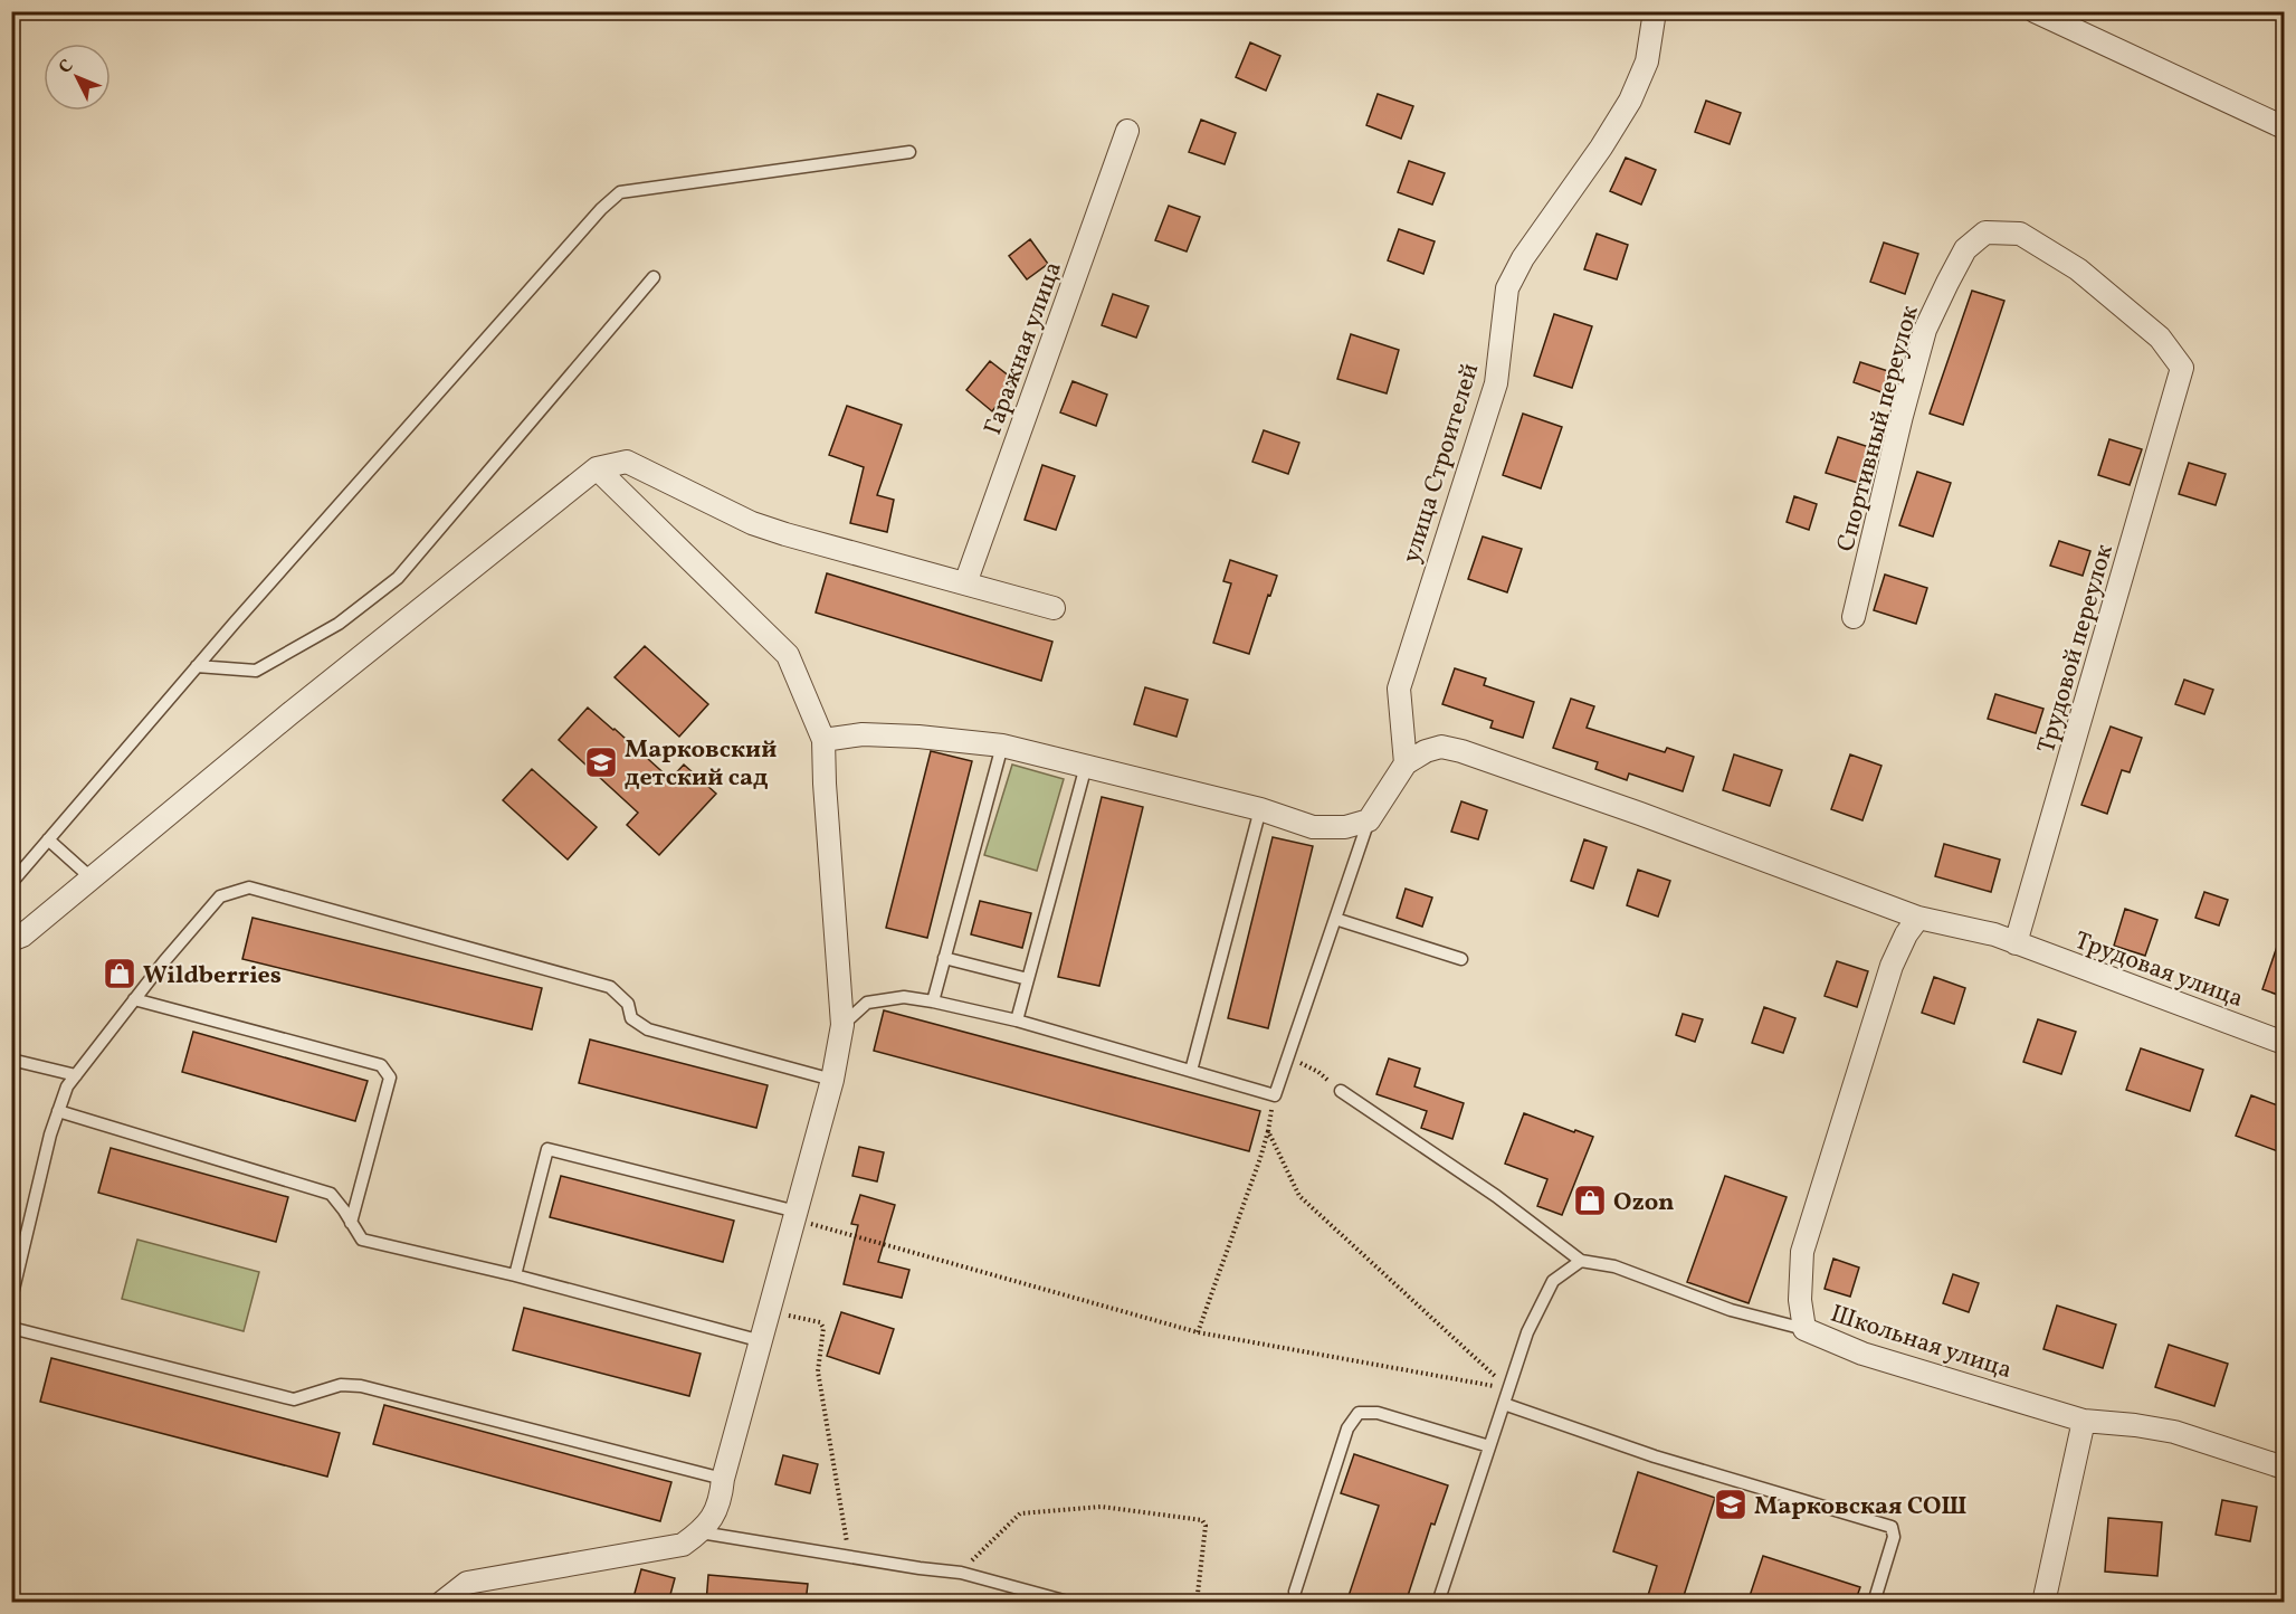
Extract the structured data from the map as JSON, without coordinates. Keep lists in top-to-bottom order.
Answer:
{
  "streets": {
    "street": [
      "Гаражная улица",
      "Спортивный переулок",
      "улица Строителей",
      "Трудовой переулок",
      "Трудовая улица",
      "Школьная улица"
    ]
  },
  "crossings": [
    ["Спортивный переулок", "Трудовой переулок"],
    ["улица Строителей", "Трудовая улица"],
    ["Трудовой переулок", "Трудовая улица"],
    ["Трудовая улица", "Школьная улица"]
  ],
  "places": {
    "school or university": ["Марковский детский сад", "Марковская СОШ"],
    "shop": ["Wildberries", "Ozon"]
  },
  "north": "top left"
}
